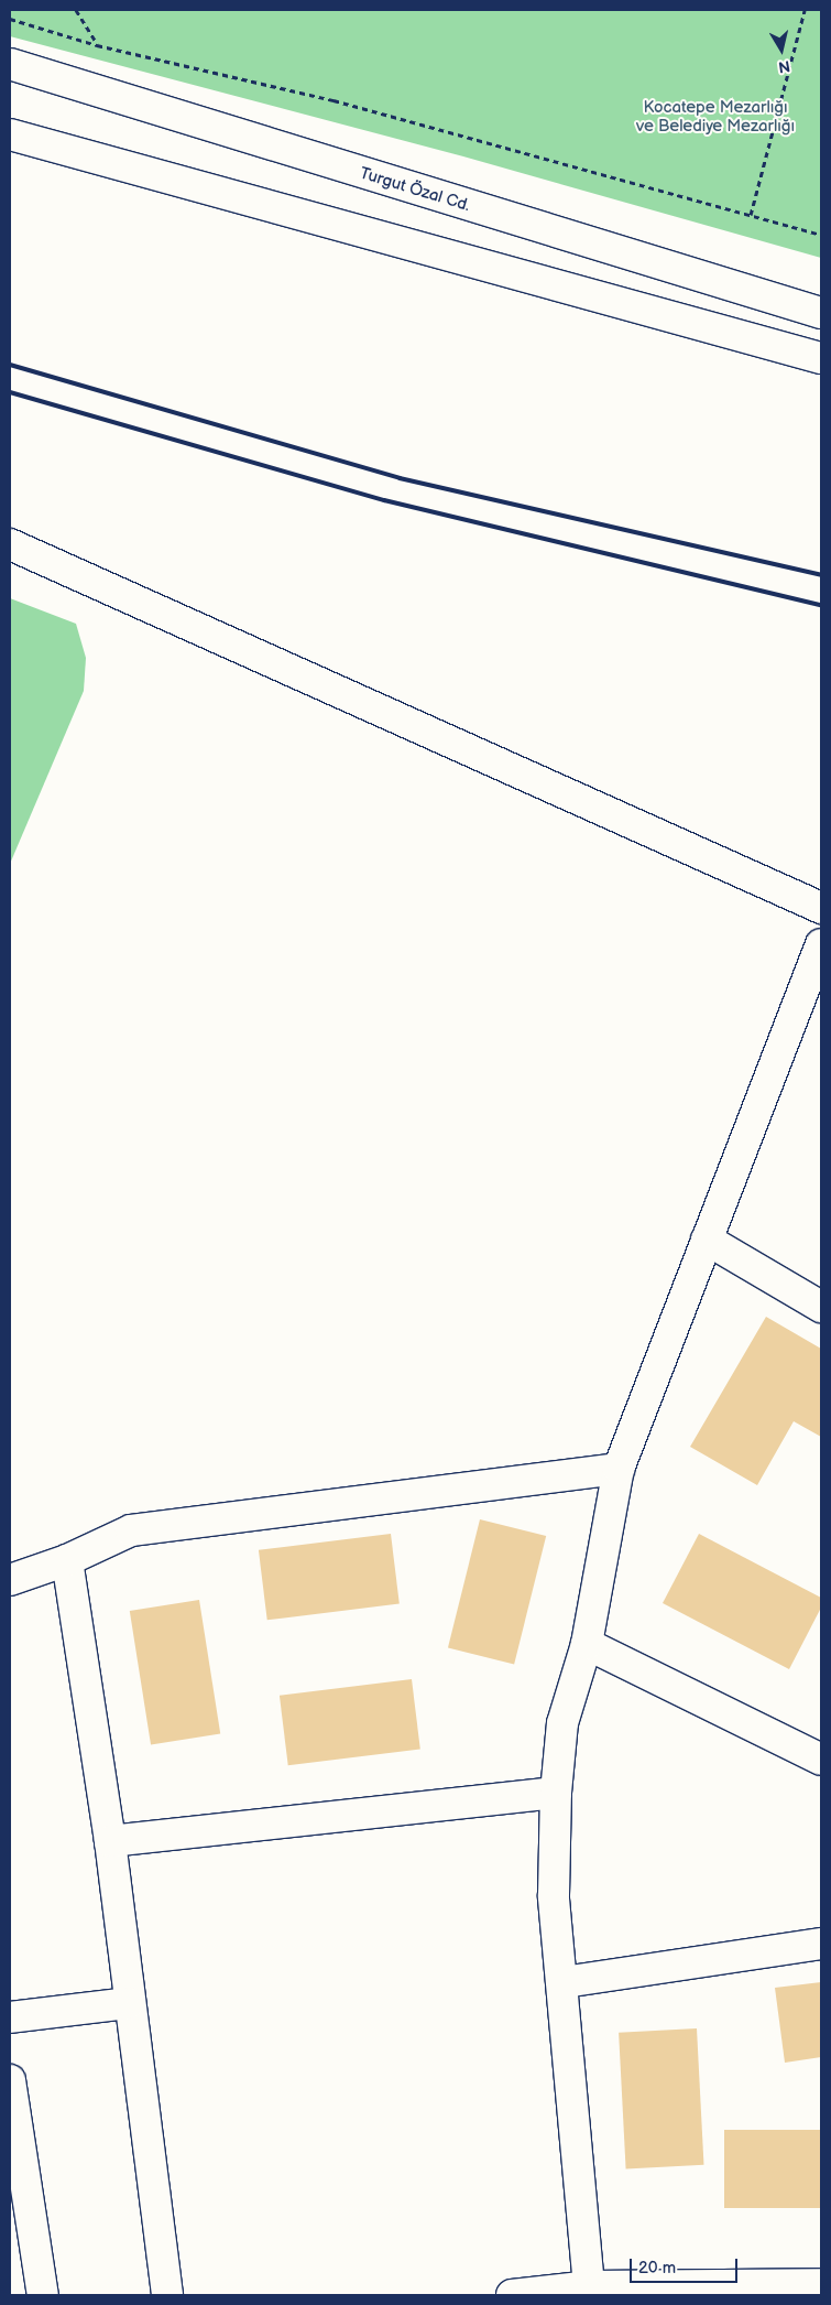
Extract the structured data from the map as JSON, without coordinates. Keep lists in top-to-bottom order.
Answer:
{
  "streets": {
    "street": ["Turgut Özal Cd."]
  },
  "parks": ["Kocatepe Mezarlığı ve Belediye Mezarlığı"],
  "scale_bar": "20 m",
  "north": "bottom"
}
